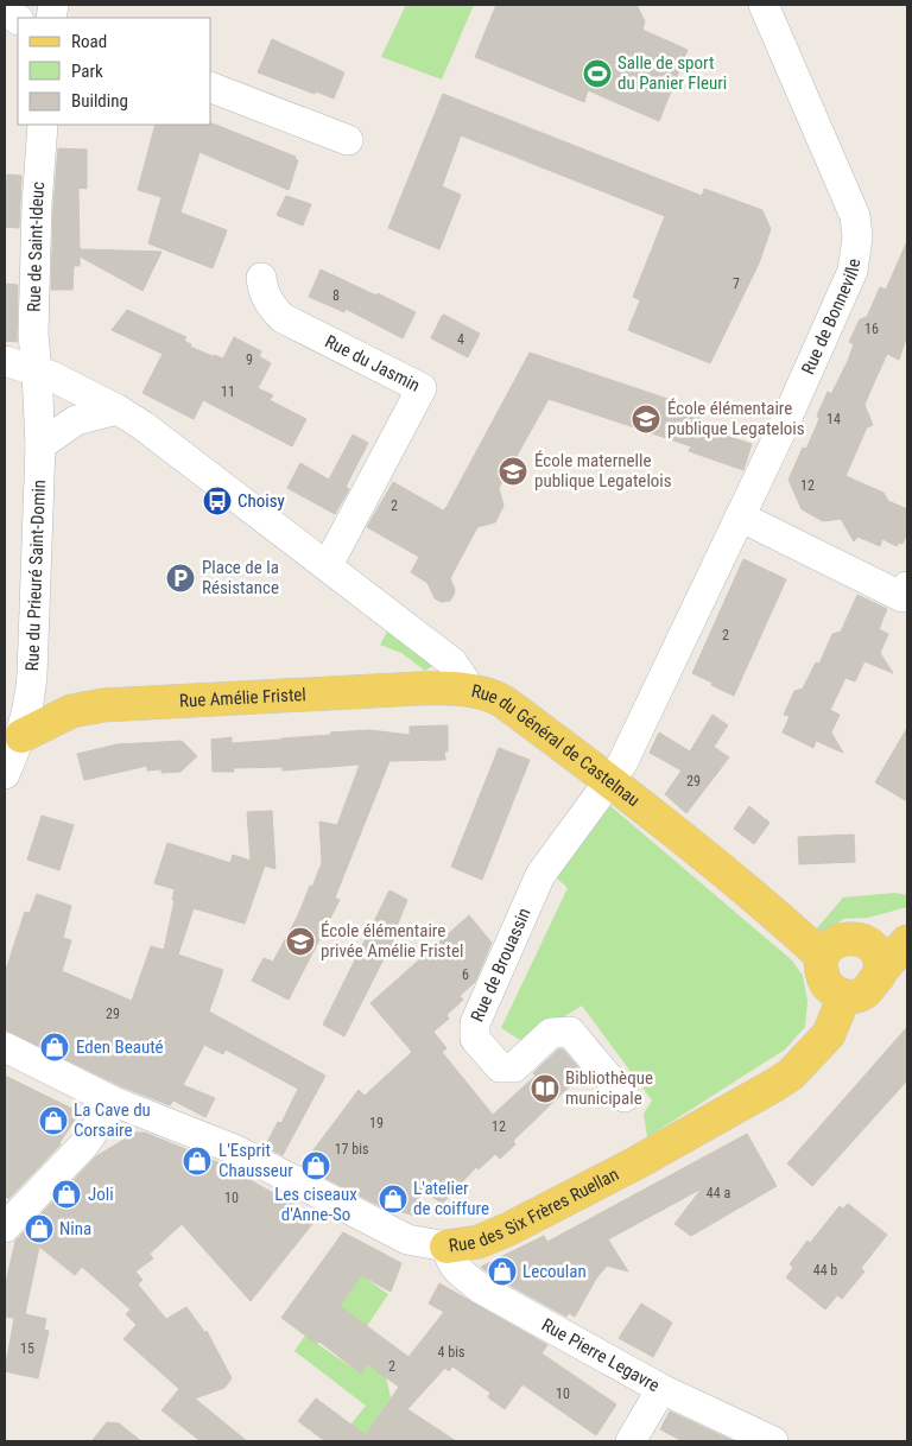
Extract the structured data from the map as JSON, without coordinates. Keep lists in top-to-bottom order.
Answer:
{
  "streets": {
    "main road": ["Rue Amélie Fristel", "Rue du Général de Castelnau", "Rue des Six Frères Ruellan"],
    "street": [
      "Rue de Saint-Ideuc",
      "Rue de Bonneville",
      "Rue du Jasmin",
      "Rue du Prieuré Saint-Domin",
      "Rue de Brouassin",
      "Rue Pierre Legavre"
    ]
  },
  "crossings": [
    ["Rue de Saint-Ideuc", "Rue du Prieuré Saint-Domin"],
    ["Rue de Saint-Ideuc", "Rue du Général de Castelnau"],
    ["Rue de Bonneville", "Rue du Général de Castelnau"],
    ["Rue de Bonneville", "Rue de Brouassin"],
    ["Rue du Jasmin", "Rue du Général de Castelnau"],
    ["Rue du Prieuré Saint-Domin", "Rue Amélie Fristel"],
    ["Rue du Prieuré Saint-Domin", "Rue du Général de Castelnau"],
    ["Rue Amélie Fristel", "Rue du Général de Castelnau"],
    ["Rue du Général de Castelnau", "Rue de Brouassin"],
    ["Rue du Général de Castelnau", "Rue des Six Frères Ruellan"],
    ["Rue des Six Frères Ruellan", "Rue Pierre Legavre"]
  ],
  "places": {
    "sports": ["Salle de sport du Panier Fleuri"],
    "school or university": ["École élémentaire publique Legatelois", "École maternelle publique Legatelois", "École élémentaire privée Amélie Fristel"],
    "bus stop": ["Choisy"],
    "parking": ["Place de la Résistance"],
    "shop": [
      "Eden Beauté",
      "La Cave du Corsaire",
      "L'Esprit Chausseur",
      "Les ciseaux d'Anne-So",
      "Joli",
      "L'atelier de coiffure",
      "Nina",
      "Lecoulan"
    ],
    "library": ["Bibliothèque municipale"]
  },
  "house_numbers": [
    "7",
    "8",
    "16",
    "4",
    "9",
    "11",
    "14",
    "12",
    "2",
    "2",
    "29",
    "6",
    "29",
    "19",
    "12",
    "17 bis",
    "44 a",
    "10",
    "44 b",
    "15",
    "4 bis",
    "2",
    "10"
  ],
  "legend": ["Road", "Park", "Building"]
}
